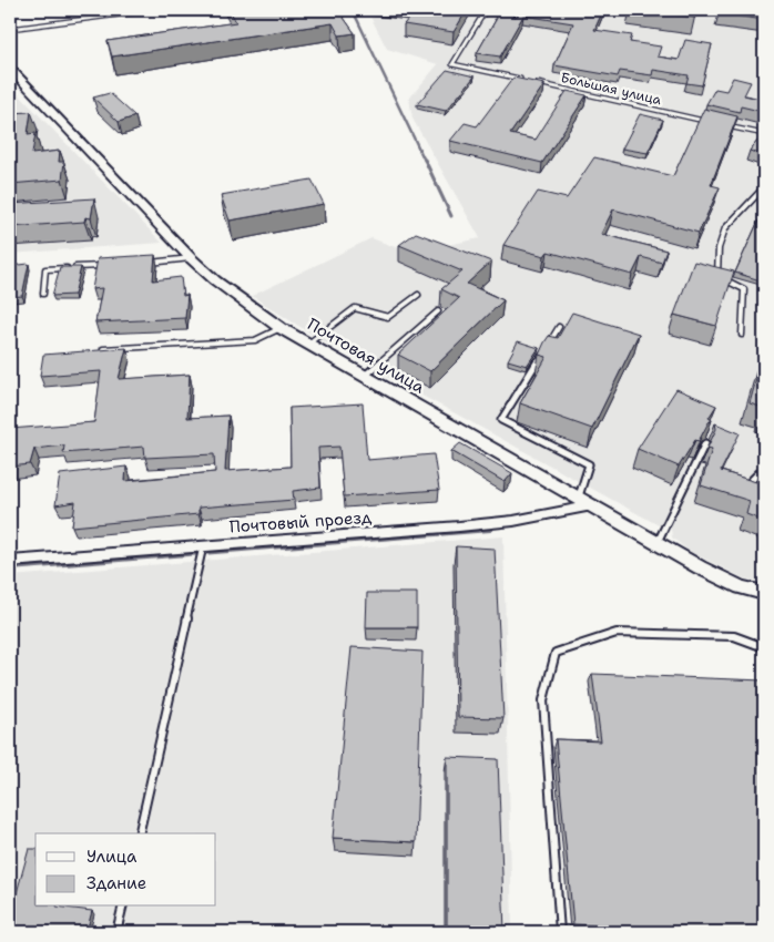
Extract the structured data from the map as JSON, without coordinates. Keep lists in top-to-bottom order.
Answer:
{
  "streets": {
    "street": ["Почтовая улица", "Почтовый проезд"],
    "lane": ["Большая улица"]
  },
  "crossings": [
    ["Почтовая улица", "Почтовый проезд"]
  ],
  "legend": ["Улица", "Здание"]
}
